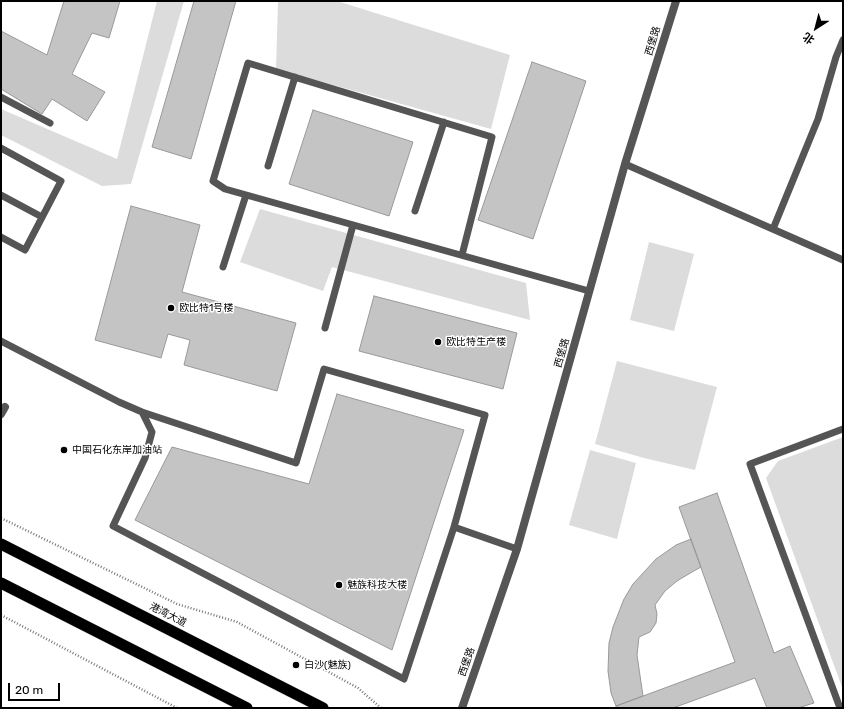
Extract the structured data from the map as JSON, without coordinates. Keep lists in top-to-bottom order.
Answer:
{
  "streets": {
    "highway": ["港湾大道"],
    "street": ["西堡路"]
  },
  "places": [
    "欧比特1号楼",
    "欧比特生产楼",
    "中国石化东岸加油站",
    "魅族科技大楼",
    "白沙(魅族)"
  ],
  "scale_bar": "20 m",
  "north": "bottom left"
}
